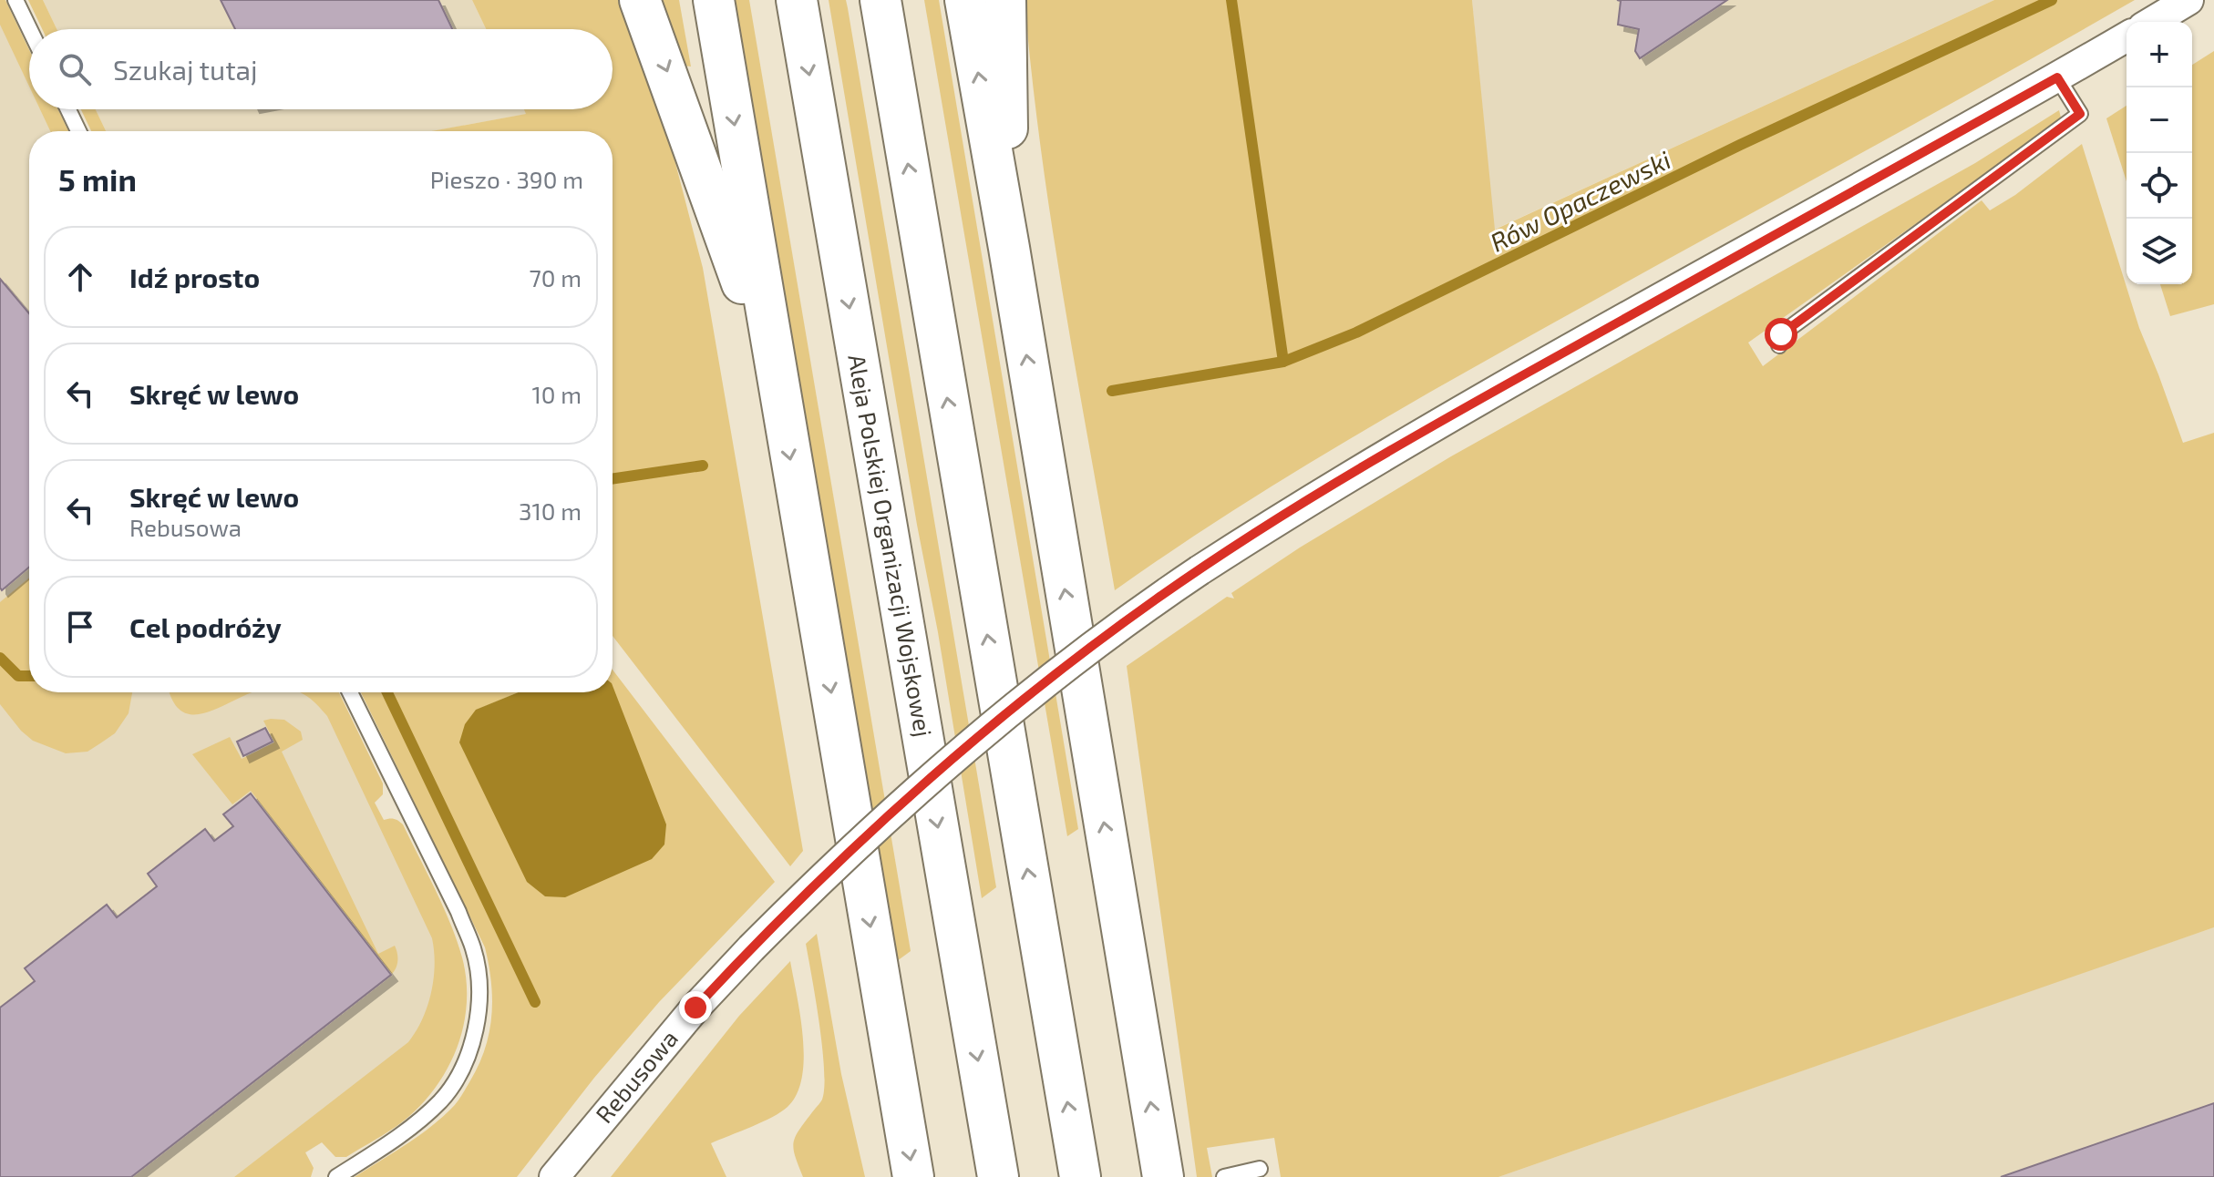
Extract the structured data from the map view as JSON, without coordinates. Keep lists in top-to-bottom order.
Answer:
{
  "streets": {
    "highway": ["Aleja Polskiej Organizacji Wojskowej"],
    "street": ["Rebusowa"]
  },
  "water": ["Rów Opaczewski"],
  "page": {
    "map_buttons": ["+", "−"],
    "search": "Szukaj tutaj",
    "heading": ["5 min", "Pieszo · 390 m"],
    "list": [
      ["Idź prosto", "70 m"],
      ["Skręć w lewo", "10 m"],
      ["Skręć w lewo", "Rebusowa", "310 m"],
      "Cel podróży"
    ]
  }
}
